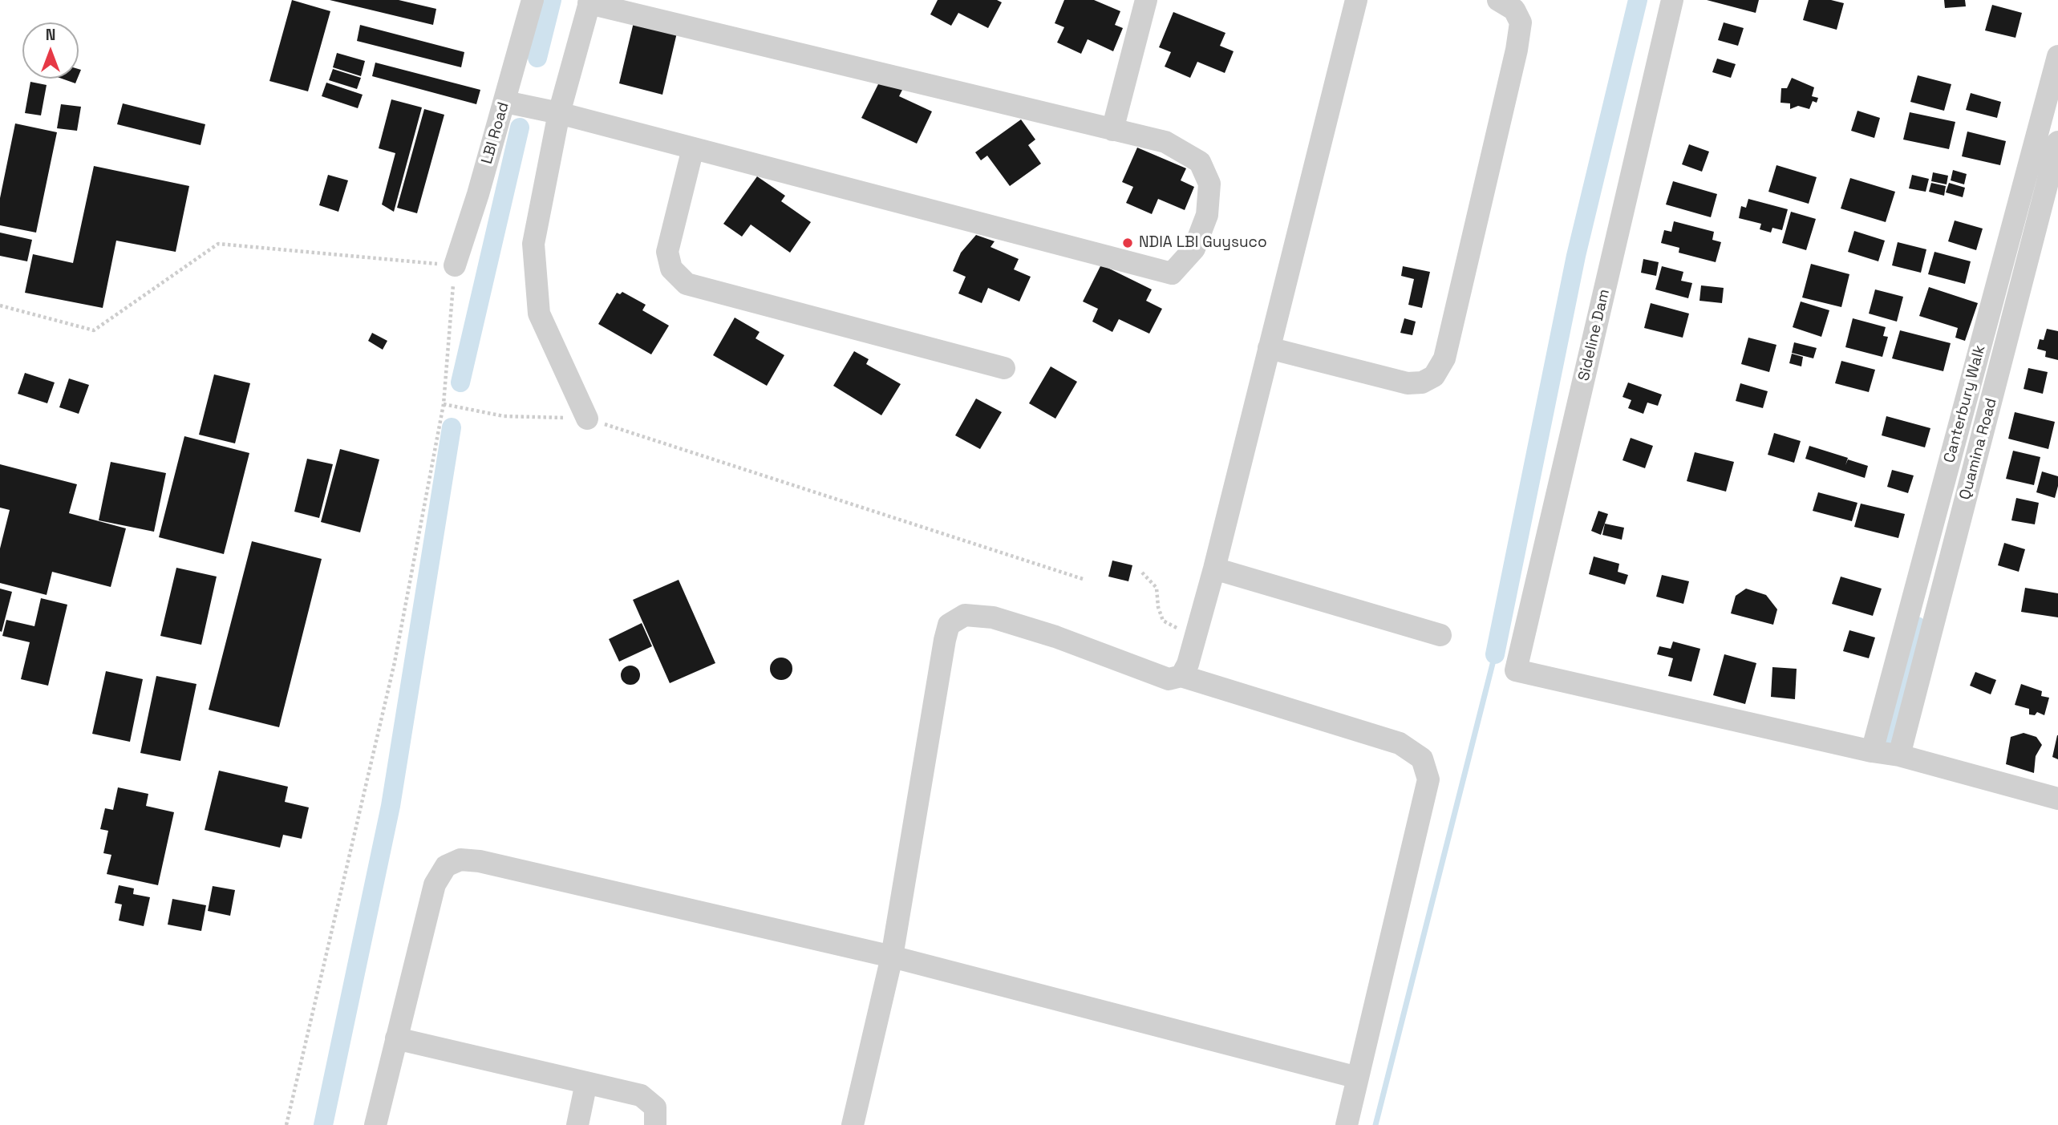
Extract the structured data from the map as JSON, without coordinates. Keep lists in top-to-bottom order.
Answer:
{
  "streets": {
    "street": [
      "LBI Road",
      "Sideline Dam",
      "Canterbury Walk",
      "Quamina Road"
    ]
  },
  "crossings": [
    ["Sideline Dam", "Canterbury Walk"]
  ],
  "places": ["NDIA LBI Guysuco"],
  "north": "top"
}
